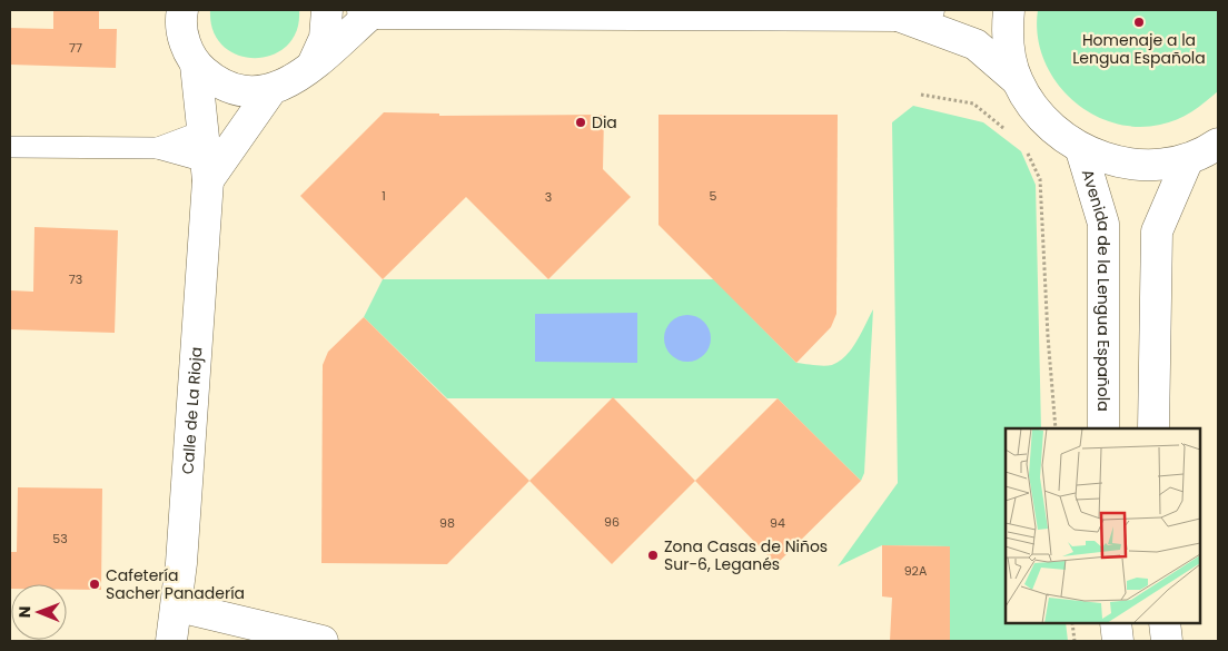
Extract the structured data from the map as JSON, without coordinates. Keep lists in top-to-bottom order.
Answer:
{
  "streets": {
    "main road": ["Avenida de la Lengua Española", "Calle de La Rioja"]
  },
  "places": [
    "Homenaje a la Lengua Española",
    "Dia",
    "Zona Casas de Niños Sur-6, Leganés",
    "Cafetería Sacher Panadería"
  ],
  "house_numbers": [
    "77",
    "1",
    "5",
    "3",
    "73",
    "96",
    "98",
    "94",
    "53",
    "92A"
  ],
  "north": "left"
}
